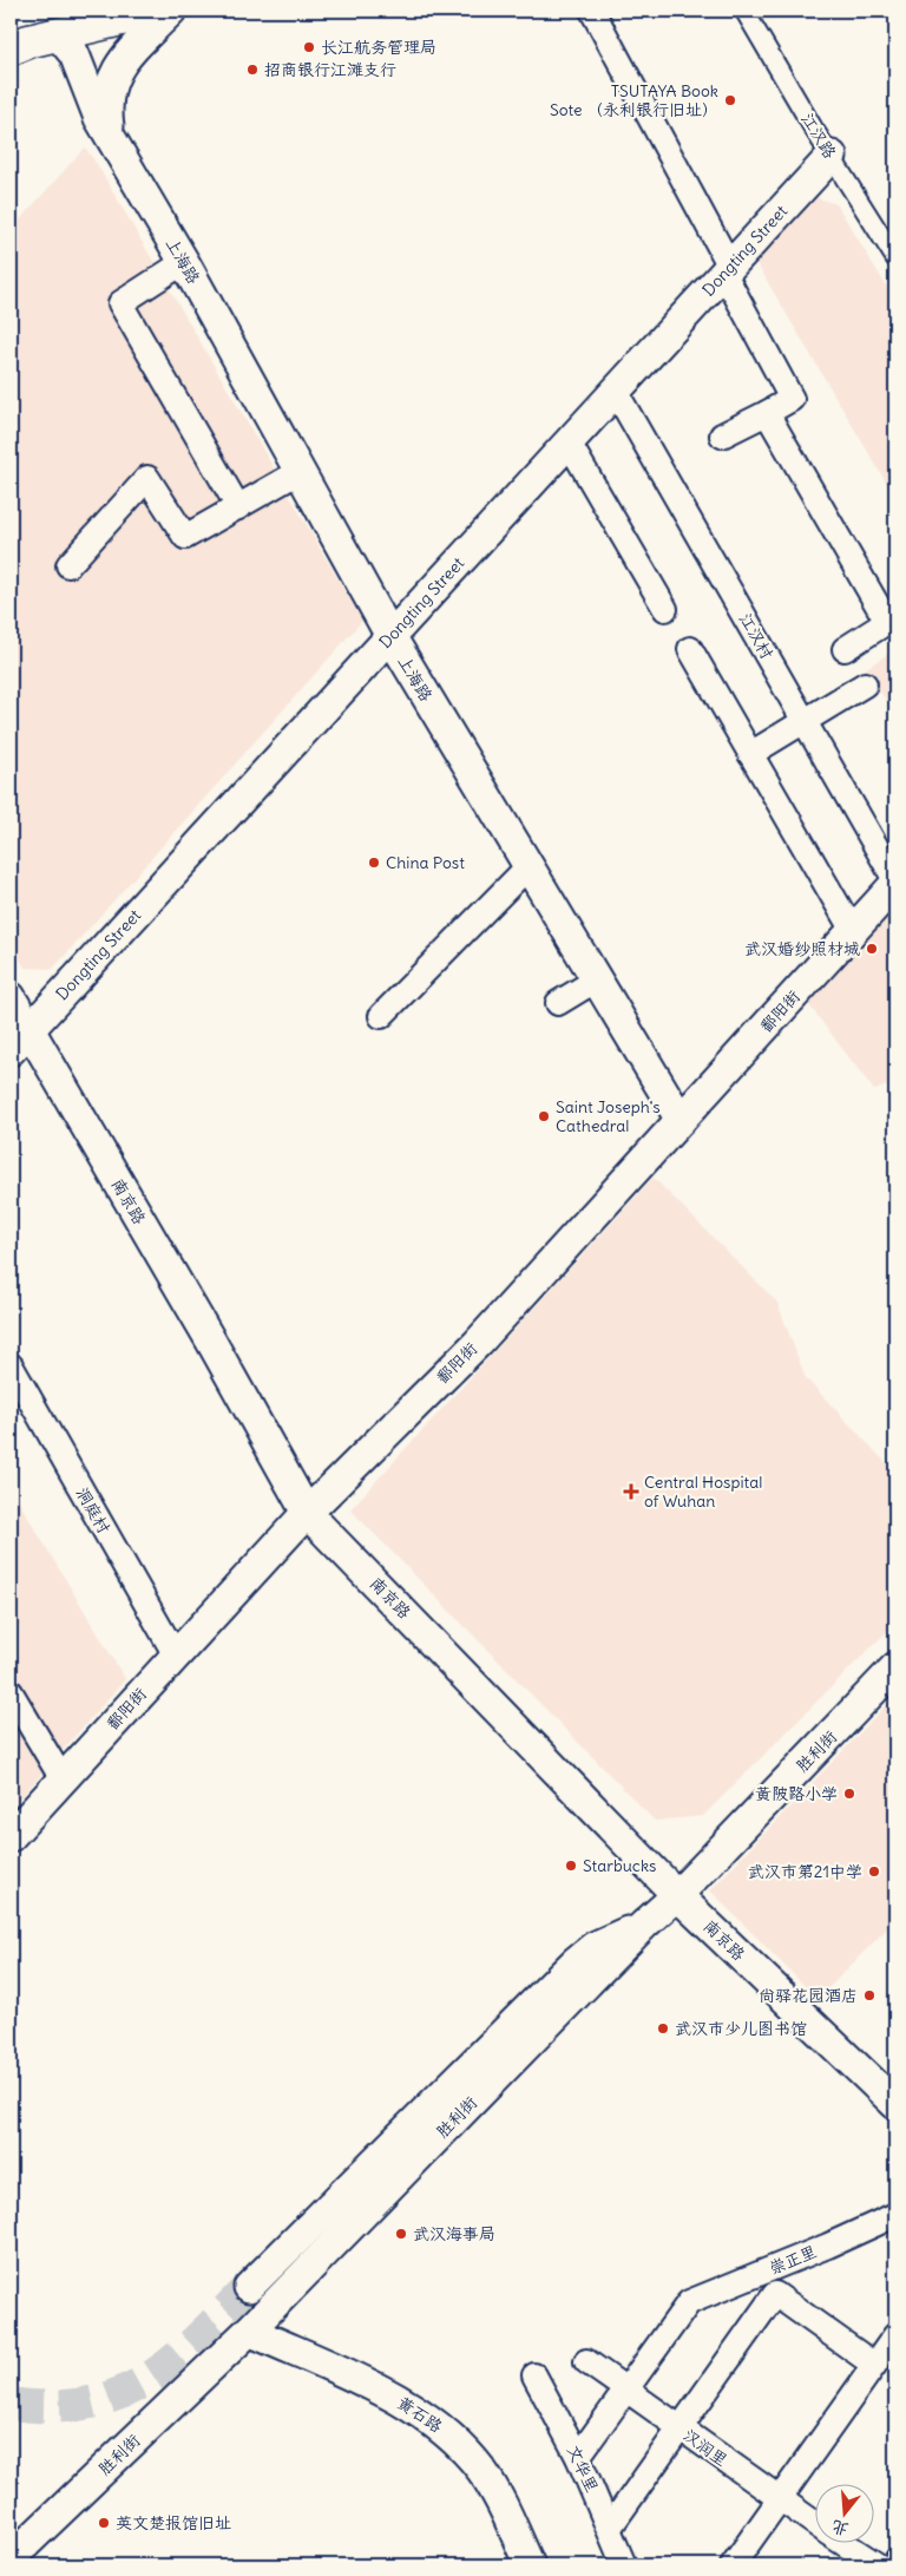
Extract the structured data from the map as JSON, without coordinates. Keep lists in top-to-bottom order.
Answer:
{
  "streets": {
    "street": [
      "江汉路",
      "Dongting Street",
      "上海路",
      "江汉村",
      "鄱阳街",
      "南京路",
      "洞庭村",
      "胜利街",
      "崇正里",
      "黄石路",
      "汉润里",
      "文华里"
    ]
  },
  "crossings": [
    ["江汉路", "Dongting Street"],
    ["Dongting Street", "上海路"],
    ["Dongting Street", "江汉村"],
    ["Dongting Street", "南京路"],
    ["上海路", "鄱阳街"],
    ["鄱阳街", "南京路"],
    ["鄱阳街", "洞庭村"],
    ["南京路", "胜利街"],
    ["胜利街", "黄石路"],
    ["崇正里", "汉润里"]
  ],
  "places": {
    "other": [
      "长江航务管理局",
      "招商银行江滩支行",
      "TSUTAYA Book Sote （永利银行旧址）",
      "China Post",
      "武汉婚纱照材城",
      "Saint Joseph's Cathedral",
      "黄陂路小学",
      "Starbucks",
      "武汉市第21中学",
      "尚驿花园酒店",
      "武汉市少儿图书馆",
      "武汉海事局",
      "英文楚报馆旧址"
    ],
    "health": ["Central Hospital of Wuhan"]
  },
  "north": "bottom"
}
